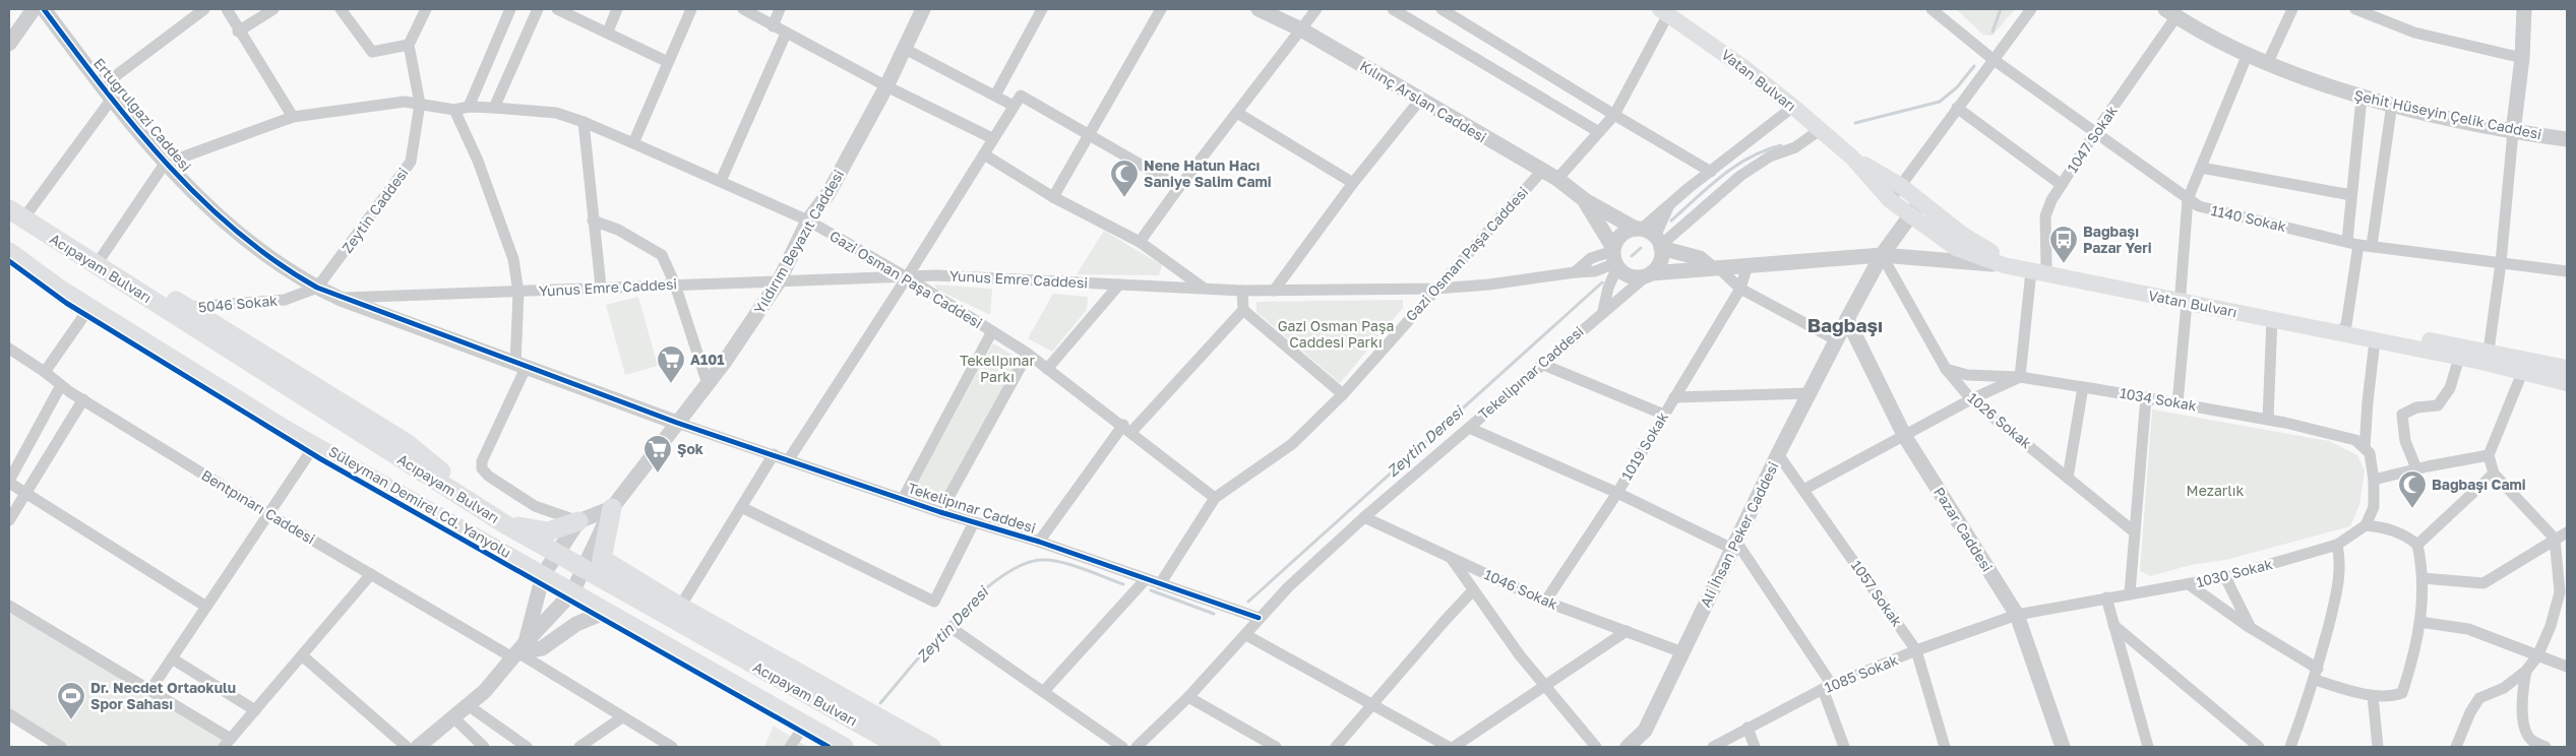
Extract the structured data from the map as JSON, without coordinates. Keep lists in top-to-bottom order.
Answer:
{
  "streets": {
    "main road": ["Vatan Bulvarı", "Acıpayam Bulvarı"],
    "street": [
      "Kılınç Arslan Caddesi",
      "Ertuğrulgazi Caddesi",
      "Şehit Hüseyin Çelik Caddesi",
      "1047 Sokak",
      "Zeytin Caddesi",
      "1140 Sokak",
      "Yıldırım Beyazıt Caddesi",
      "Gazi Osman Paşa Caddesi",
      "Yunus Emre Caddesi",
      "5046 Sokak",
      "Tekelipınar Caddesi",
      "1034 Sokak",
      "1026 Sokak",
      "1019 Sokak",
      "Bentpınarı Caddesi",
      "Pazar Caddesi",
      "Ali İhsan Peker Caddesi",
      "1030 Sokak",
      "1046 Sokak",
      "1057 Sokak",
      "1085 Sokak"
    ],
    "cycle path": ["Süleyman Demirel Cd. Yanyolu"]
  },
  "crossings": [
    ["Vatan Bulvarı", "1047 Sokak"],
    ["Vatan Bulvarı", "Ali İhsan Peker Caddesi"],
    ["Kılınç Arslan Caddesi", "Gazi Osman Paşa Caddesi"],
    ["Kılınç Arslan Caddesi", "Yunus Emre Caddesi"],
    ["Kılınç Arslan Caddesi", "Tekelipınar Caddesi"],
    ["Ertuğrulgazi Caddesi", "Zeytin Caddesi"],
    ["Ertuğrulgazi Caddesi", "Yıldırım Beyazıt Caddesi"],
    ["Ertuğrulgazi Caddesi", "Gazi Osman Paşa Caddesi"],
    ["Ertuğrulgazi Caddesi", "Yunus Emre Caddesi"],
    ["Ertuğrulgazi Caddesi", "5046 Sokak"],
    ["Ertuğrulgazi Caddesi", "Tekelipınar Caddesi"],
    ["Şehit Hüseyin Çelik Caddesi", "1047 Sokak"],
    ["1047 Sokak", "1140 Sokak"],
    ["1047 Sokak", "1034 Sokak"],
    ["Zeytin Caddesi", "Gazi Osman Paşa Caddesi"],
    ["Zeytin Caddesi", "5046 Sokak"],
    ["Yıldırım Beyazıt Caddesi", "Gazi Osman Paşa Caddesi"],
    ["Yıldırım Beyazıt Caddesi", "Acıpayam Bulvarı"],
    ["Yıldırım Beyazıt Caddesi", "Yunus Emre Caddesi"],
    ["Yıldırım Beyazıt Caddesi", "Tekelipınar Caddesi"],
    ["Yıldırım Beyazıt Caddesi", "Bentpınarı Caddesi"],
    ["Gazi Osman Paşa Caddesi", "Yunus Emre Caddesi"],
    ["Yunus Emre Caddesi", "Tekelipınar Caddesi"],
    ["Tekelipınar Caddesi", "1046 Sokak"],
    ["1034 Sokak", "1026 Sokak"],
    ["1026 Sokak", "Ali İhsan Peker Caddesi"],
    ["1019 Sokak", "1046 Sokak"],
    ["Pazar Caddesi", "Ali İhsan Peker Caddesi"],
    ["Pazar Caddesi", "1030 Sokak"],
    ["Pazar Caddesi", "1085 Sokak"],
    ["Ali İhsan Peker Caddesi", "1046 Sokak"],
    ["Ali İhsan Peker Caddesi", "1057 Sokak"],
    ["1030 Sokak", "1085 Sokak"],
    ["1057 Sokak", "1085 Sokak"]
  ],
  "districts": ["Bağbaşı"],
  "water": ["Zeytin Deresi"],
  "parks": ["Gazi Osman Paşa Caddesi Parkı", "Tekelipınar Parkı", "Mezarlık"],
  "places": {
    "mosque": ["Nene Hatun Hacı Saniye Salim Cami", "Bağbaşı Cami"],
    "bus stop": ["Bağbaşı Pazar Yeri"],
    "supermarket": ["A101", "Şok"],
    "sports": ["Dr. Necdet Ortaokulu Spor Sahası"]
  }
}
